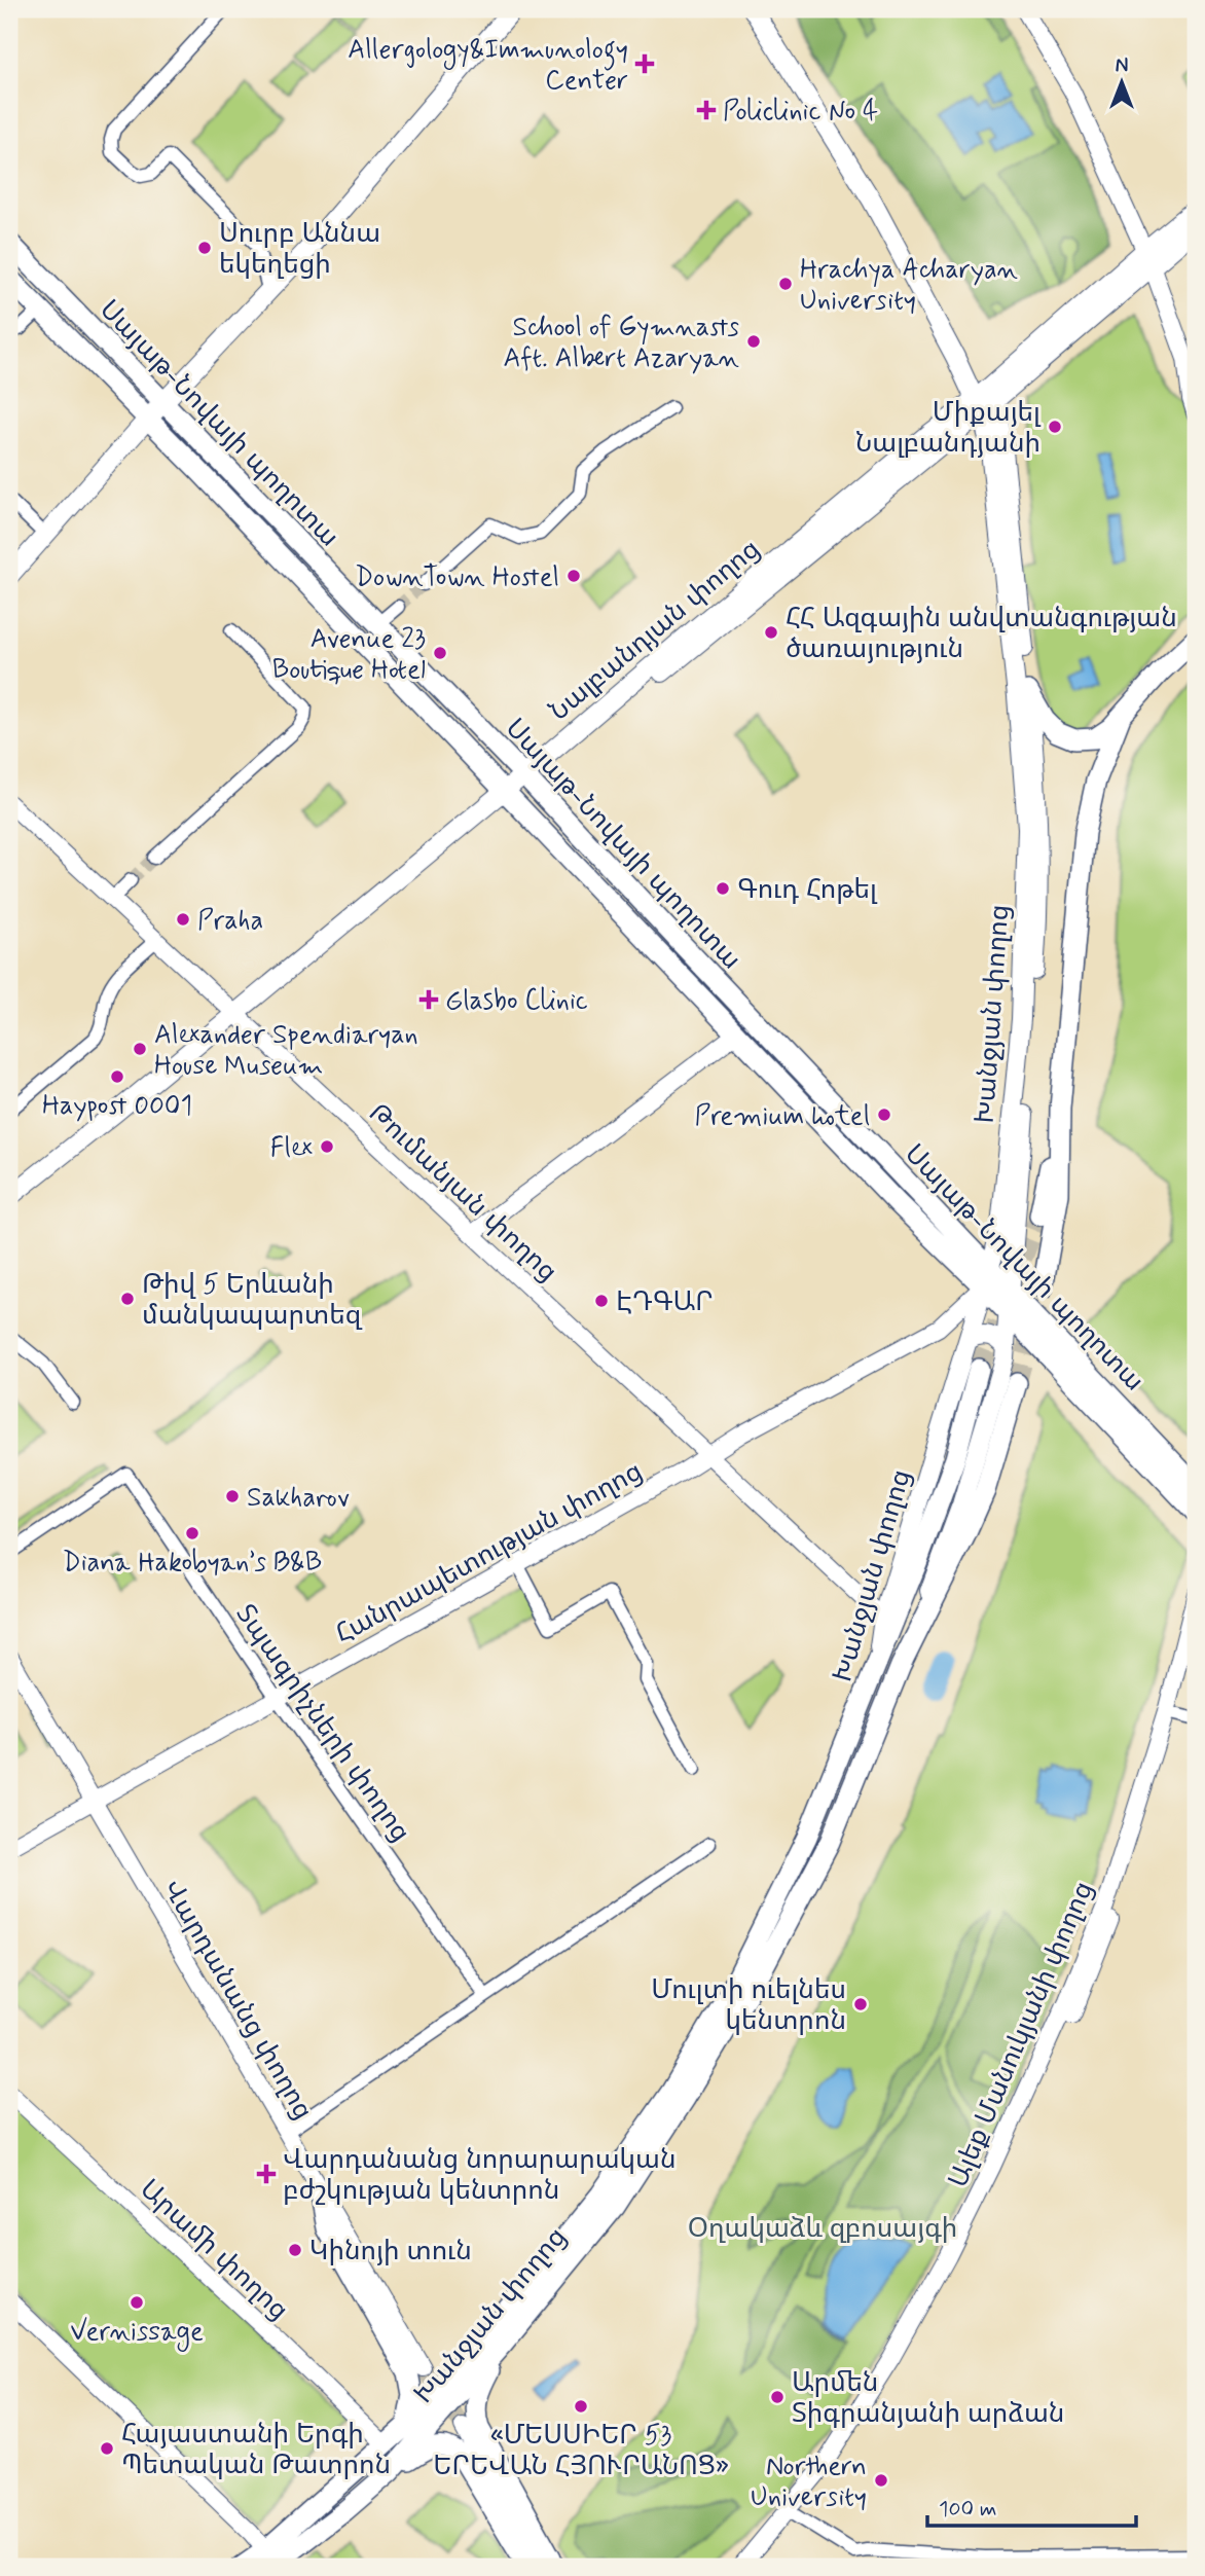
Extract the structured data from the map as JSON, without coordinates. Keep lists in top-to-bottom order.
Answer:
{
  "streets": {
    "main road": ["Սայաթ-Նովայի պողոտա", "Նալբանդյան փողոց", "Խանջյան փողոց"],
    "street": [
      "Թումանյան փողոց",
      "Հանրապետության փողոց",
      "Տպագրիչների փողոց",
      "Վարդանանց փողոց",
      "Ալեք Մանուկյանի փողոց",
      "Արամի փողոց"
    ]
  },
  "crossings": [
    ["Սայաթ-Նովայի պողոտա", "Նալբանդյան փողոց"],
    ["Սայաթ-Նովայի պողոտա", "Խանջյան փողոց"],
    ["Սայաթ-Նովայի պողոտա", "Հանրապետության փողոց"],
    ["Նալբանդյան փողոց", "Խանջյան փողոց"],
    ["Նալբանդյան փողոց", "Թումանյան փողոց"],
    ["Խանջյան փողոց", "Թումանյան փողոց"],
    ["Խանջյան փողոց", "Հանրապետության փողոց"],
    ["Խանջյան փողոց", "Արամի փողոց"],
    ["Թումանյան փողոց", "Հանրապետության փողոց"],
    ["Հանրապետության փողոց", "Տպագրիչների փողոց"],
    ["Հանրապետության փողոց", "Վարդանանց փողոց"]
  ],
  "parks": ["Օղակաձև զբոսայգի"],
  "places": {
    "health": [
      "Allergology&Immunology Center",
      "Policlinic No 4",
      "Glasbo Clinic",
      "Վարդանանց նորարարական բժշկության կենտրոն"
    ],
    "other": [
      "Սուրբ Աննա եկեղեցի",
      "Hrachya Acharyan University",
      "School of Gymnasts Aft. Albert Azaryan",
      "Միքայել Նալբանդյանի",
      "DownTown Hostel",
      "ՀՀ Ազգային անվտանգության ծառայություն",
      "Avenue 23 Boutique Hotel",
      "Գուդ Հոթել",
      "Praha",
      "Alexander Spendiaryan House Museum",
      "Haypost 0001",
      "Premium hotel",
      "Flex",
      "Թիվ 5 Երևանի մանկապարտեզ",
      "ԷԴԳԱՐ",
      "Sakharov",
      "Diana Hakobyan’s B&B",
      "Մուլտի ուելնես կենտրոն",
      "Կինոյի տուն",
      "Vernissage",
      "Արմեն Տիգրանյանի արձան",
      "«ՄԵՍՍԻԵՐ 53 ԵՐԵՎԱՆ ՀՅՈՒՐԱՆՈՑ»",
      "Հայաստանի Երգի Պետական Թատրոն",
      "Northern University"
    ]
  },
  "scale_bar": "100 m",
  "north": "top"
}
